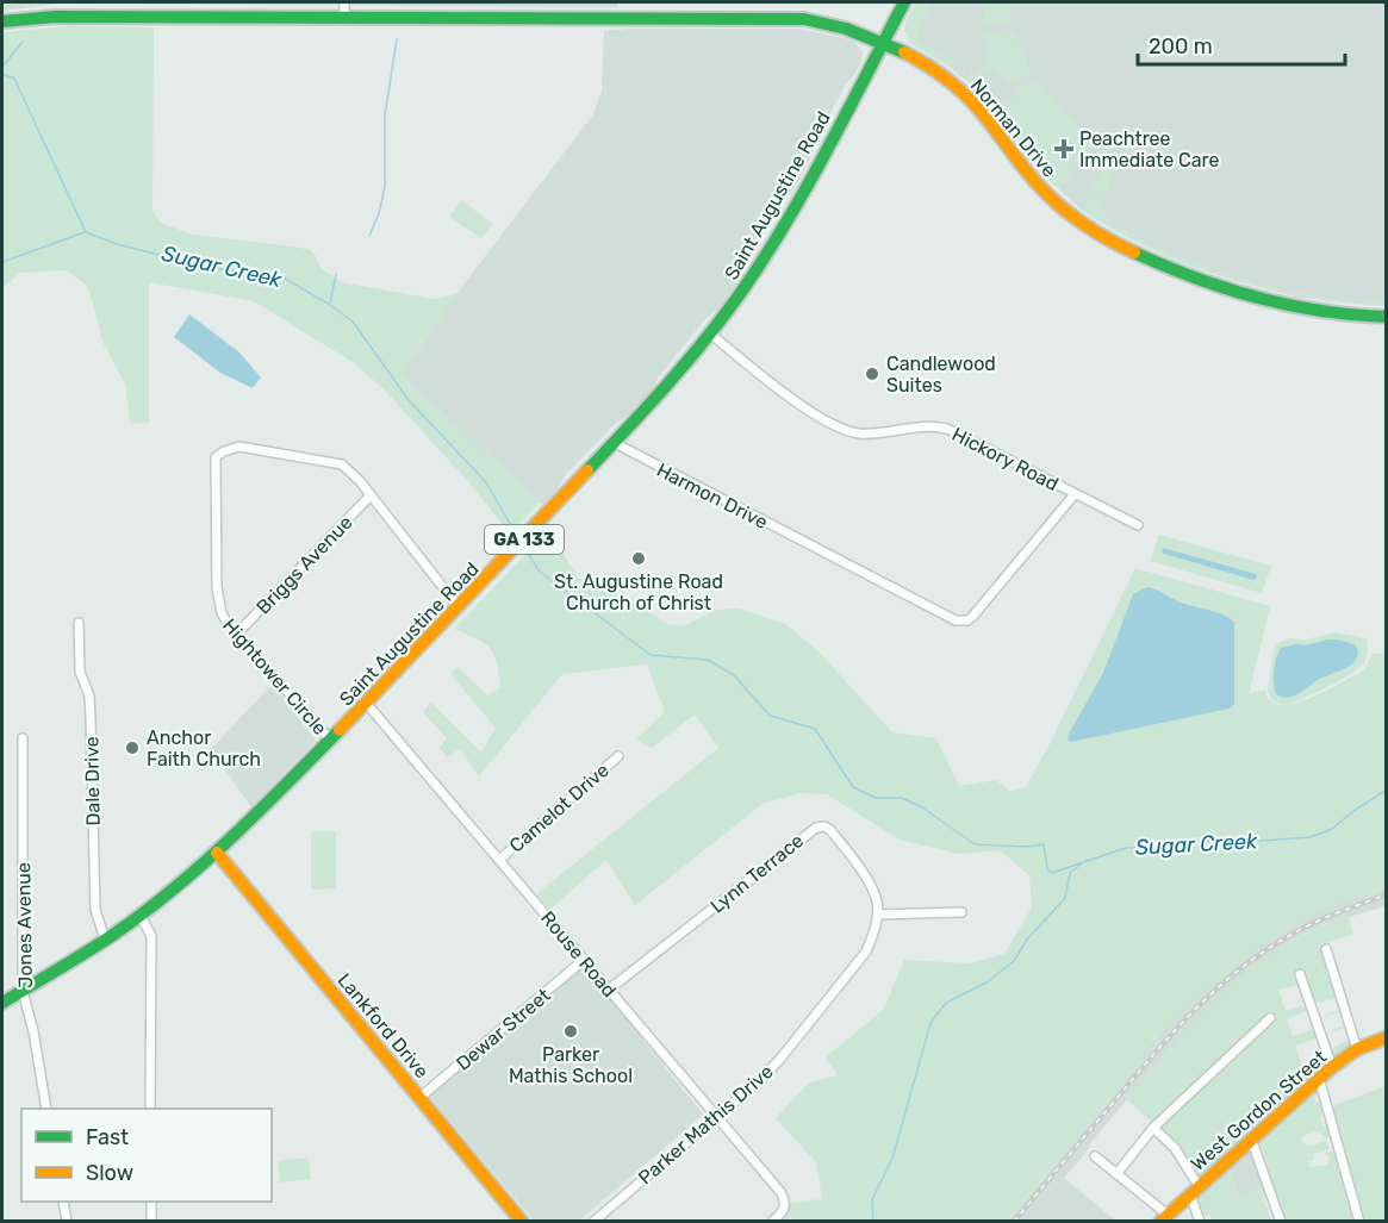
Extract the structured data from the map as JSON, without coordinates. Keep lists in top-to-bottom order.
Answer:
{
  "streets": {
    "main road": [
      "Norman Drive",
      "Saint Augustine Road",
      "GA 133",
      "Lankford Drive",
      "West Gordon Street"
    ],
    "street": [
      "Hickory Road",
      "Harmon Drive",
      "Briggs Avenue",
      "Hightower Circle",
      "Dale Drive",
      "Camelot Drive",
      "Lynn Terrace",
      "Jones Avenue",
      "Rouse Road",
      "Dewar Street",
      "Parker Mathis Drive"
    ]
  },
  "crossings": [
    ["Norman Drive", "Saint Augustine Road"],
    ["Saint Augustine Road", "Hickory Road"],
    ["Saint Augustine Road", "Harmon Drive"],
    ["Saint Augustine Road", "Hightower Circle"],
    ["Saint Augustine Road", "Dale Drive"],
    ["Saint Augustine Road", "Jones Avenue"],
    ["Saint Augustine Road", "Rouse Road"],
    ["Saint Augustine Road", "Lankford Drive"],
    ["Hickory Road", "Harmon Drive"],
    ["Briggs Avenue", "Hightower Circle"],
    ["Camelot Drive", "Rouse Road"],
    ["Lynn Terrace", "Rouse Road"],
    ["Lynn Terrace", "Parker Mathis Drive"],
    ["Rouse Road", "Dewar Street"],
    ["Rouse Road", "Parker Mathis Drive"],
    ["Lankford Drive", "Dewar Street"]
  ],
  "water": ["Sugar Creek"],
  "places": {
    "health": ["Peachtree Immediate Care"],
    "other": [
      "Candlewood Suites",
      "St. Augustine Road Church of Christ",
      "Anchor Faith Church",
      "Parker Mathis School"
    ]
  },
  "legend": ["Fast", "Slow"],
  "scale_bar": "200 m"
}
